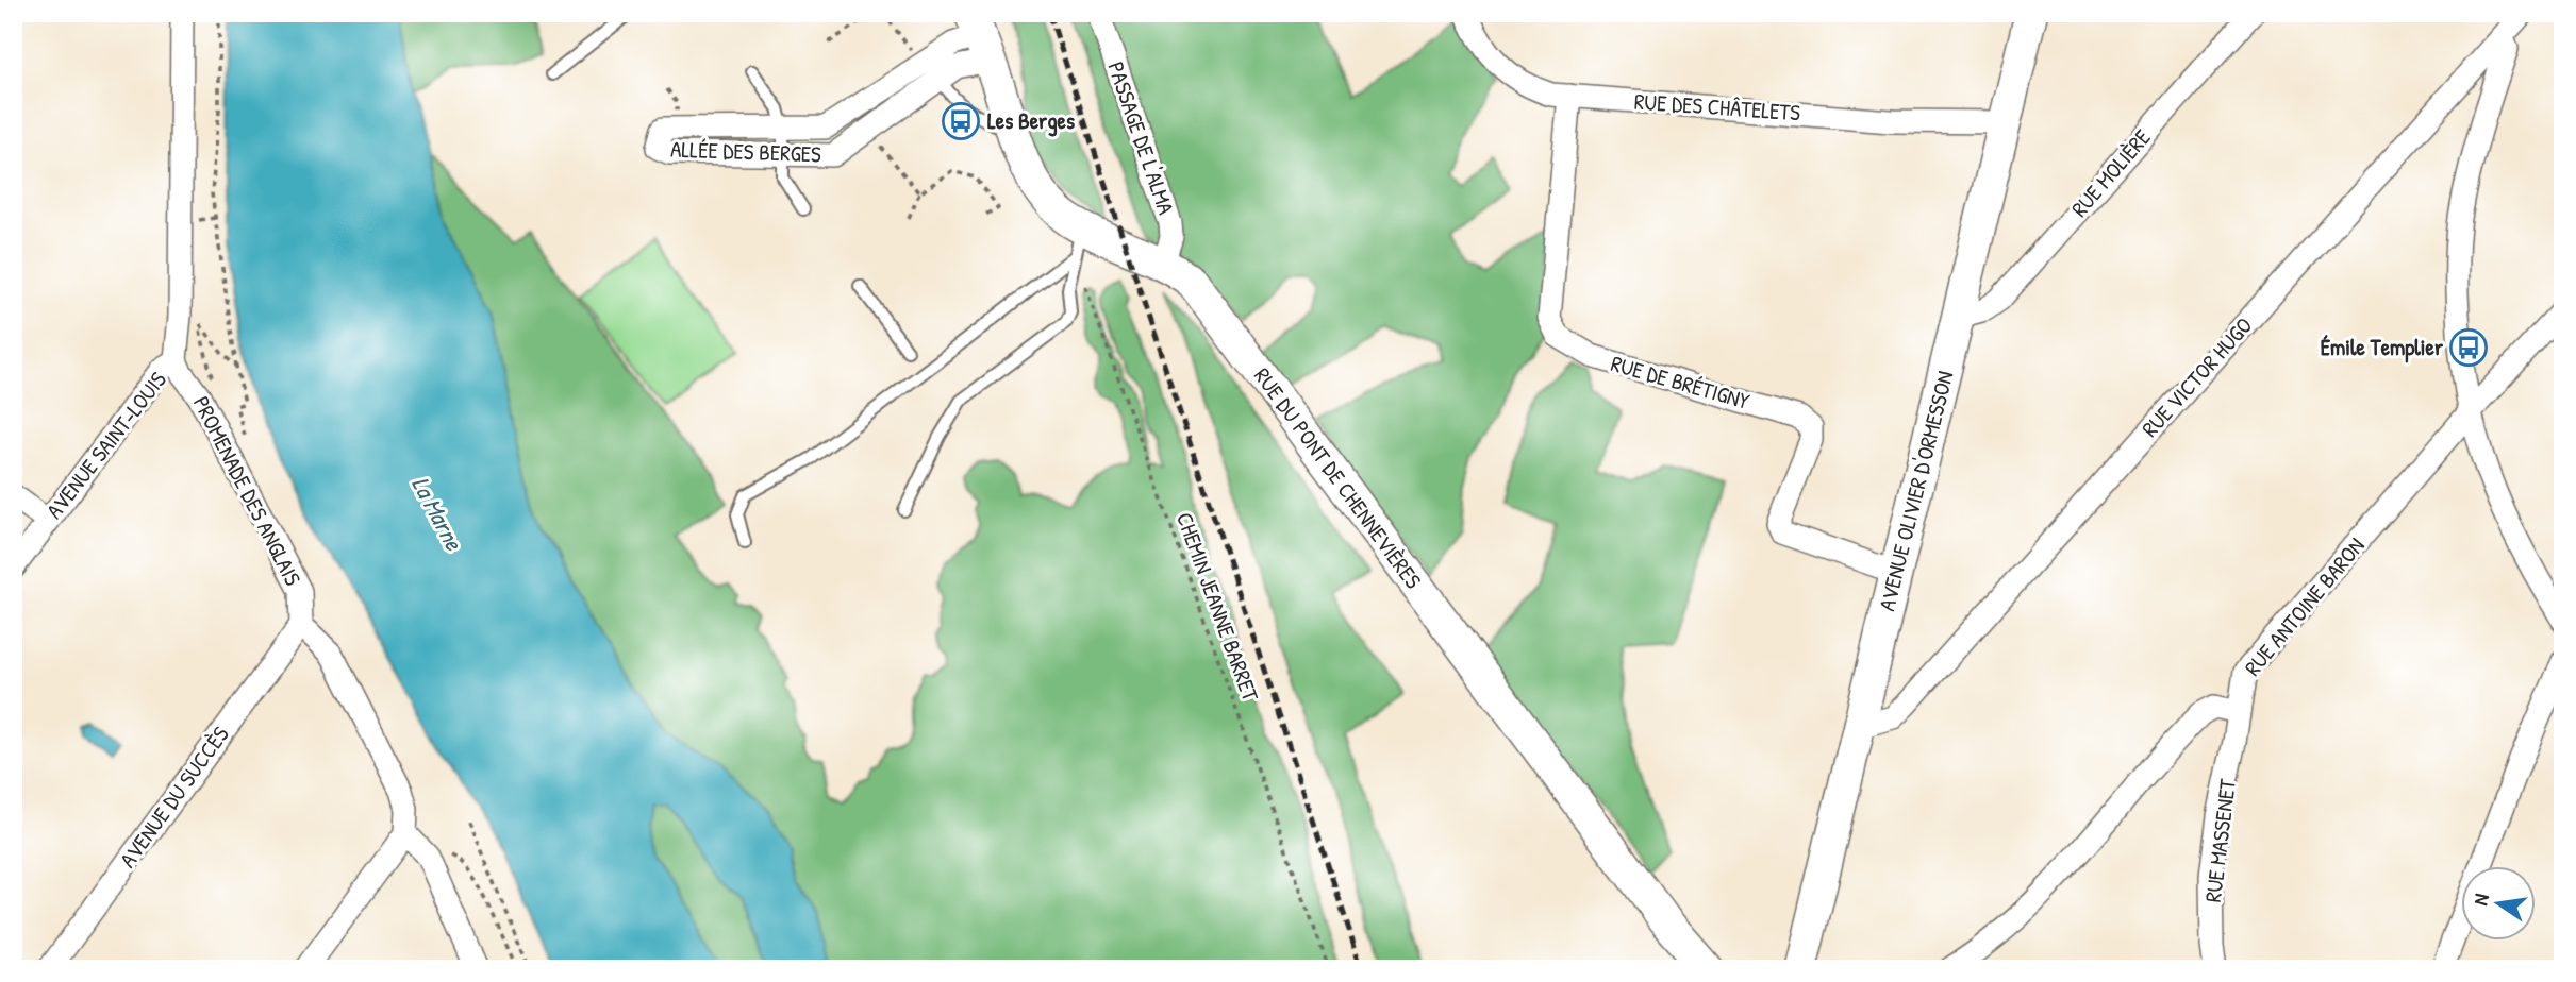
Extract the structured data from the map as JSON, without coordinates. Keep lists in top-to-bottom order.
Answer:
{
  "streets": {
    "main road": ["RUE DU PONT DE CHENNEVIÈRES", "AVENUE OLIVIER D'ORMESSON"],
    "street": [
      "RUE DES CHÂTELETS",
      "PASSAGE DE L'ALMA",
      "ALLÉE DES BERGES",
      "RUE MOLIÈRE",
      "RUE VICTOR HUGO",
      "RUE DE BRÉTIGNY",
      "AVENUE SAINT-LOUIS",
      "PROMENADE DES ANGLAIS",
      "RUE ANTOINE BARON",
      "AVENUE DU SUCCÈS",
      "RUE MASSENET"
    ],
    "path": ["CHEMIN JEANNE BARRET"]
  },
  "crossings": [
    ["RUE DES CHÂTELETS", "RUE DE BRÉTIGNY"],
    ["RUE DES CHÂTELETS", "AVENUE OLIVIER D'ORMESSON"],
    ["PASSAGE DE L'ALMA", "RUE DU PONT DE CHENNEVIÈRES"],
    ["ALLÉE DES BERGES", "RUE DU PONT DE CHENNEVIÈRES"],
    ["RUE MOLIÈRE", "AVENUE OLIVIER D'ORMESSON"],
    ["RUE VICTOR HUGO", "AVENUE OLIVIER D'ORMESSON"],
    ["RUE DE BRÉTIGNY", "AVENUE OLIVIER D'ORMESSON"],
    ["AVENUE SAINT-LOUIS", "PROMENADE DES ANGLAIS"],
    ["RUE DU PONT DE CHENNEVIÈRES", "CHEMIN JEANNE BARRET"],
    ["PROMENADE DES ANGLAIS", "AVENUE DU SUCCÈS"],
    ["RUE ANTOINE BARON", "RUE MASSENET"]
  ],
  "water": ["La Marne"],
  "places": {
    "bus stop": ["Les Berges", "Émile Templier"]
  },
  "north": "left"
}
